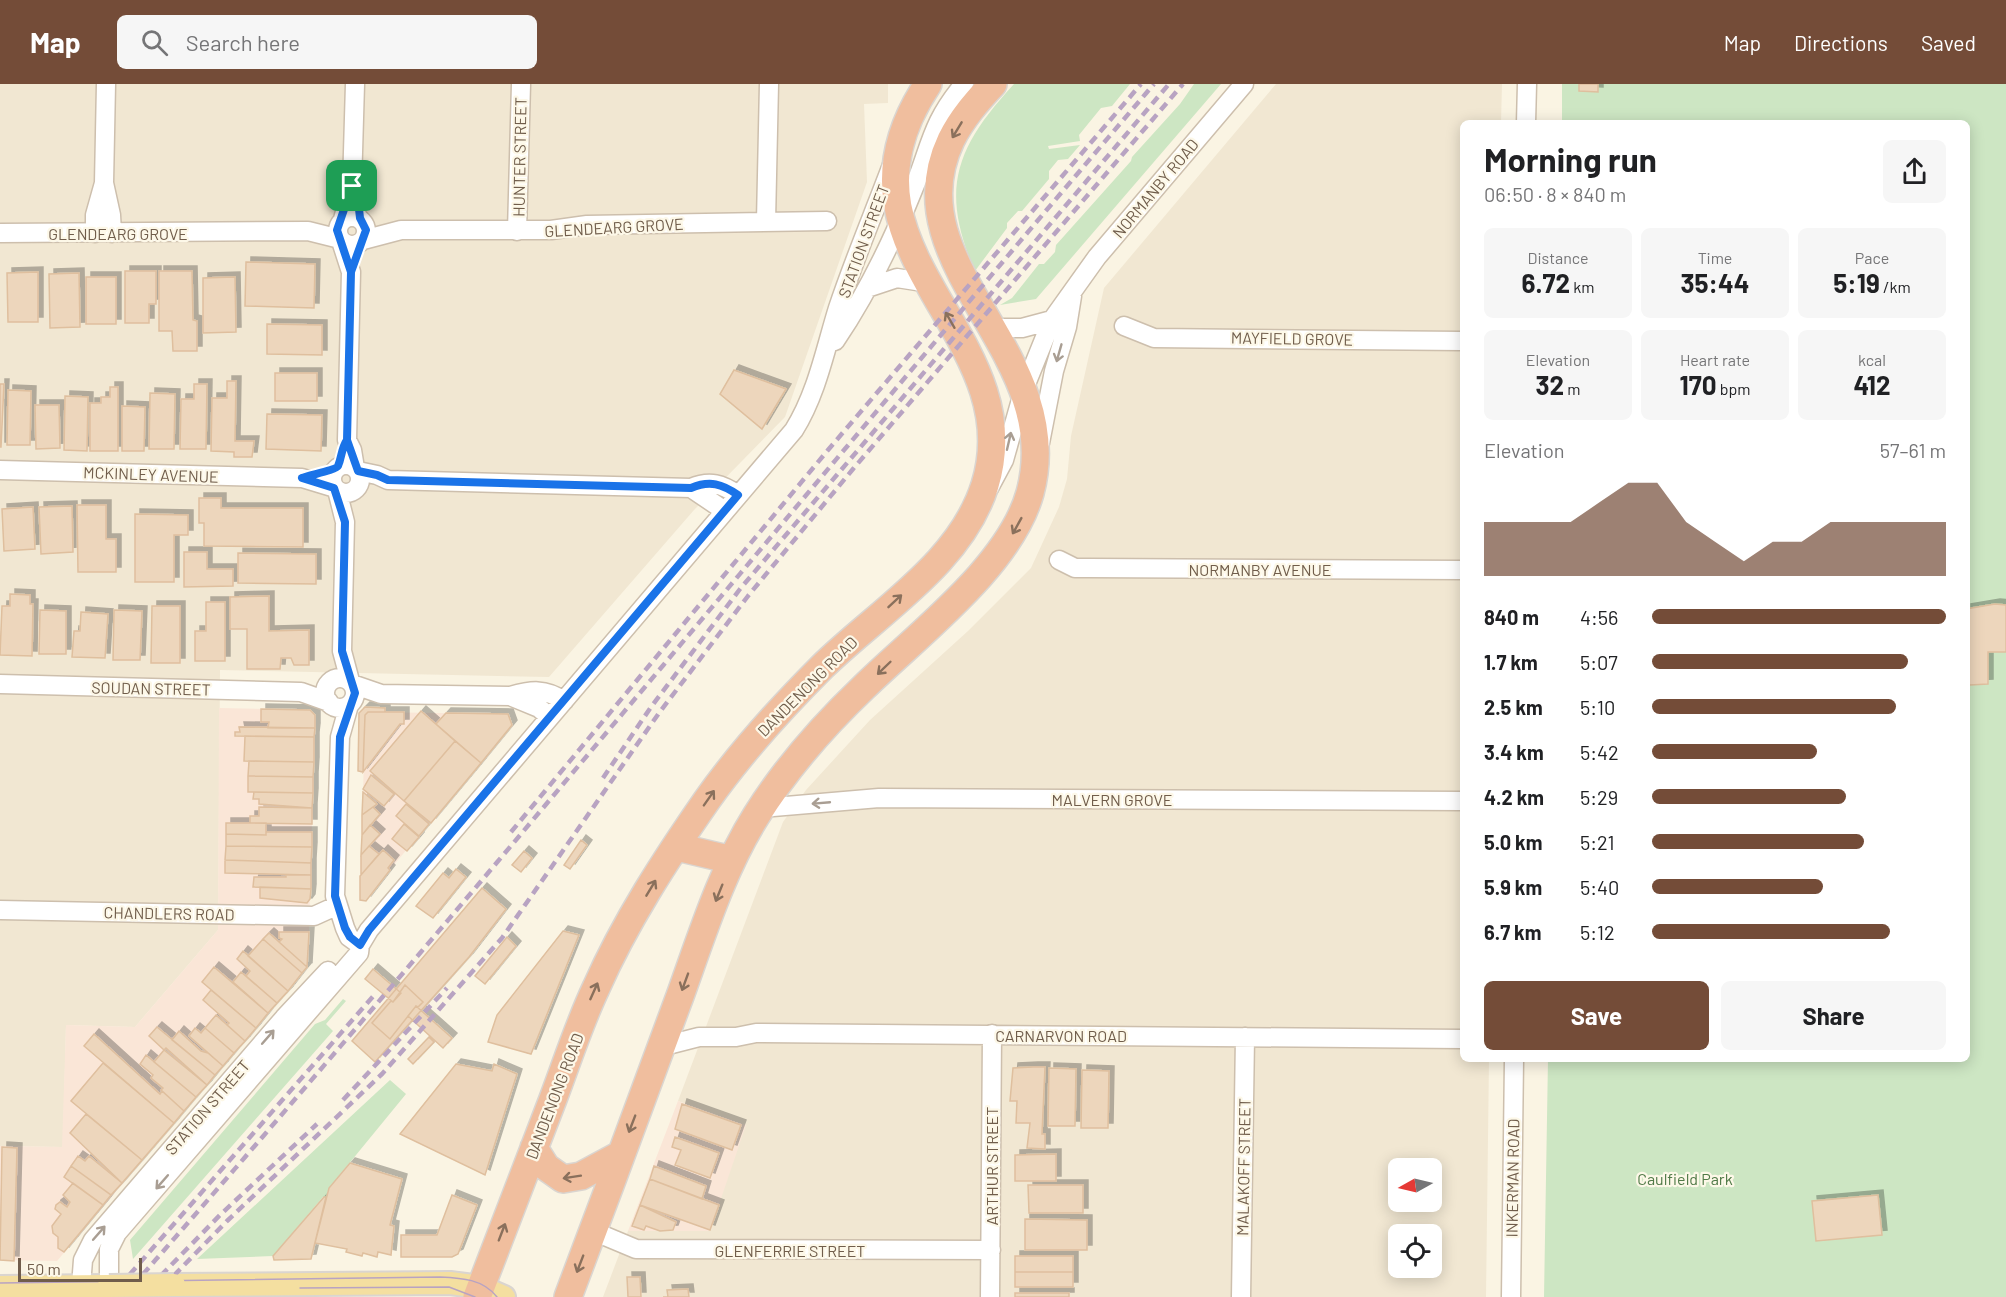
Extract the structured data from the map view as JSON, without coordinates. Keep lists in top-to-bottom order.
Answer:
{
  "streets": {
    "highway": ["DANDENONG ROAD"],
    "street": [
      "HUNTER STREET",
      "NORMANBY ROAD",
      "GLENDEARG GROVE",
      "STATION STREET",
      "MAYFIELD GROVE",
      "MCKINLEY AVENUE",
      "NORMANBY AVENUE",
      "SOUDAN STREET",
      "MALVERN GROVE",
      "CHANDLERS ROAD",
      "CARNARVON ROAD",
      "ARTHUR STREET",
      "MALAKOFF STREET",
      "INKERMAN ROAD",
      "GLENFERRIE STREET"
    ]
  },
  "crossings": [
    ["HUNTER STREET", "GLENDEARG GROVE"],
    ["NORMANBY ROAD", "DANDENONG ROAD"],
    ["STATION STREET", "DANDENONG ROAD"],
    ["CARNARVON ROAD", "ARTHUR STREET"],
    ["CARNARVON ROAD", "MALAKOFF STREET"],
    ["ARTHUR STREET", "GLENFERRIE STREET"]
  ],
  "one_way": ["MALVERN GROVE"],
  "parks": ["Caulfield Park"],
  "scale_bar": "50 m",
  "north": "left",
  "page": {
    "header": "Map",
    "search": "Search here",
    "nav": ["Map", "Directions", "Saved"],
    "heading": ["Morning run", "06:50 · 8 × 840 m"],
    "stats": [
      ["Distance", "6.72 km"],
      ["Time", "35:44"],
      ["Pace", "5:19 /km"],
      ["Elevation", "32 m"],
      ["Heart rate", "170 bpm"],
      ["kcal", "412"]
    ],
    "chart": ["Elevation", "57–61 m"],
    "list": [
      {
        "name": "840 m",
        "note": "4:56"
      },
      {
        "name": "1.7 km",
        "note": "5:07"
      },
      {
        "name": "2.5 km",
        "note": "5:10"
      },
      {
        "name": "3.4 km",
        "note": "5:42"
      },
      {
        "name": "4.2 km",
        "note": "5:29"
      },
      {
        "name": "5.0 km",
        "note": "5:21"
      },
      {
        "name": "5.9 km",
        "note": "5:40"
      },
      {
        "name": "6.7 km",
        "note": "5:12"
      }
    ],
    "buttons": ["Save", "Share"],
    "scale": "50 m"
  }
}
